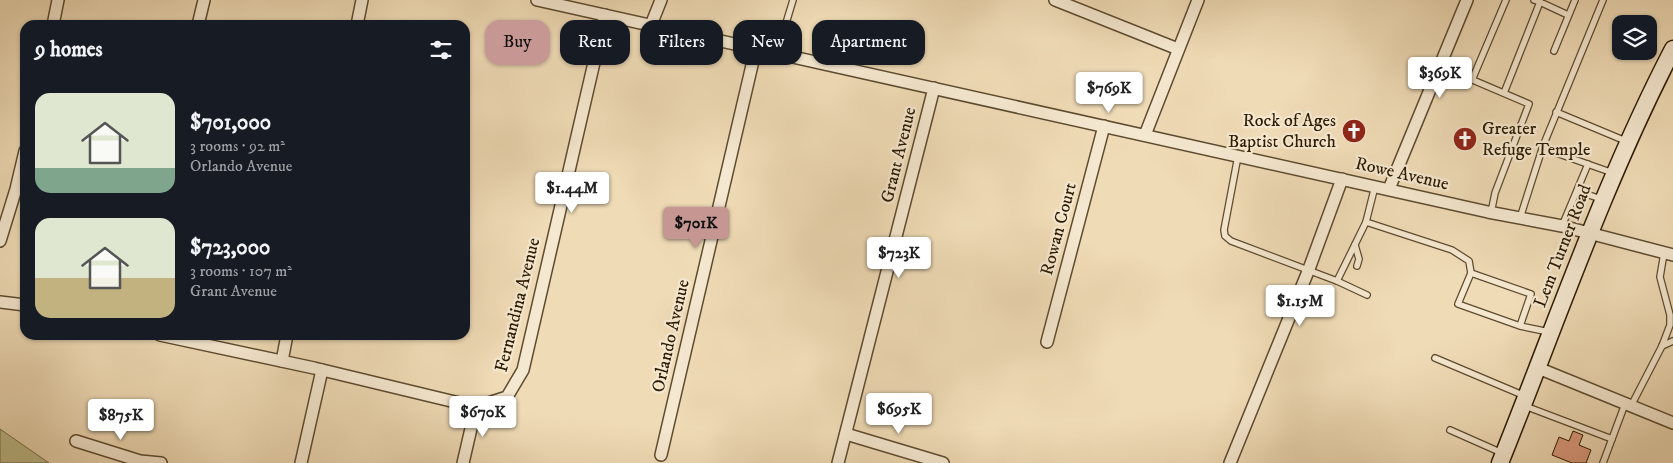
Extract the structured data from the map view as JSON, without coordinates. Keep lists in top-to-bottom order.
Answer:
{
  "streets": {
    "main road": ["Lem Turner Road"],
    "street": [
      "Grant Avenue",
      "Rowe Avenue",
      "Rowan Court",
      "Fernandina Avenue",
      "Orlando Avenue"
    ]
  },
  "crossings": [
    ["Grant Avenue", "Rowe Avenue"],
    ["Rowe Avenue", "Rowan Court"],
    ["Rowe Avenue", "Lem Turner Road"],
    ["Rowe Avenue", "Fernandina Avenue"]
  ],
  "places": {
    "church": ["Rock of Ages Baptist Church", "Greater Refuge Temple"]
  },
  "page": {
    "chip": [
      "Buy",
      "Rent",
      "Filters",
      "New",
      "Apartment"
    ],
    "heading": "9 homes",
    "price": [
      "$369K",
      "$769K",
      "$1.44M",
      "$701K",
      "$723K",
      "$1.15M",
      "$695K",
      "$670K",
      "$875K"
    ],
    "list": [
      {
        "name": "$701,000",
        "note": "3 rooms · 92 m² · Orlando Avenue"
      },
      {
        "name": "$723,000",
        "note": "3 rooms · 107 m² · Grant Avenue"
      }
    ]
  }
}
